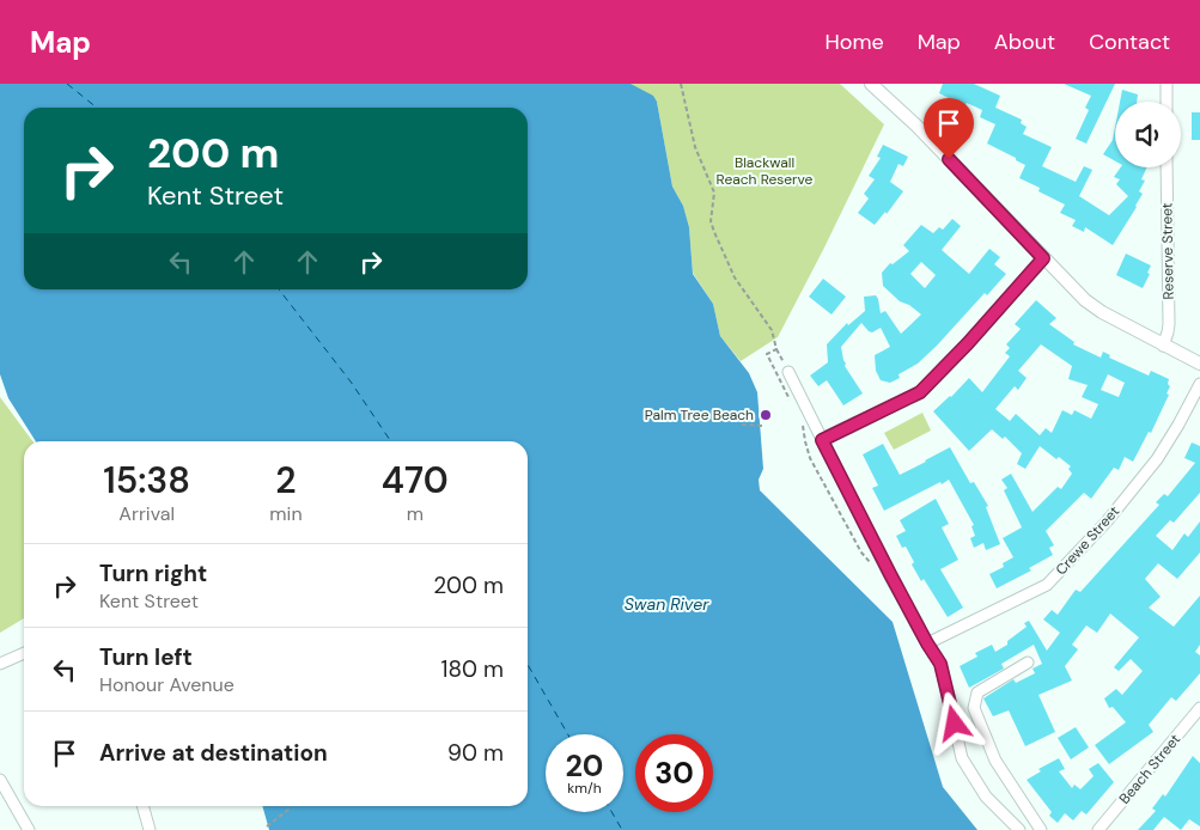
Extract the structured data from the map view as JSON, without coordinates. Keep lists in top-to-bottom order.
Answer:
{
  "streets": {
    "street": ["Reserve Street", "Crewe Street", "Beach Street"]
  },
  "water": ["Swan River"],
  "parks": ["Blackwall Reach Reserve"],
  "places": ["Palm Tree Beach"],
  "page": {
    "header": "Map",
    "nav": [
      "Home",
      "Map",
      "About",
      "Contact"
    ],
    "turn": ["200 m", "Kent Street"],
    "eta": [
      "15:38",
      "Arrival",
      "2",
      "min",
      "470",
      "m"
    ],
    "list": [
      {
        "name": "Turn right",
        "note": "Kent Street",
        "value": "200 m"
      },
      {
        "name": "Turn left",
        "note": "Honour Avenue",
        "value": "180 m"
      },
      {
        "name": "Arrive at destination",
        "value": "90 m"
      }
    ],
    "speed": "20 km/h",
    "limit": "30"
  }
}
